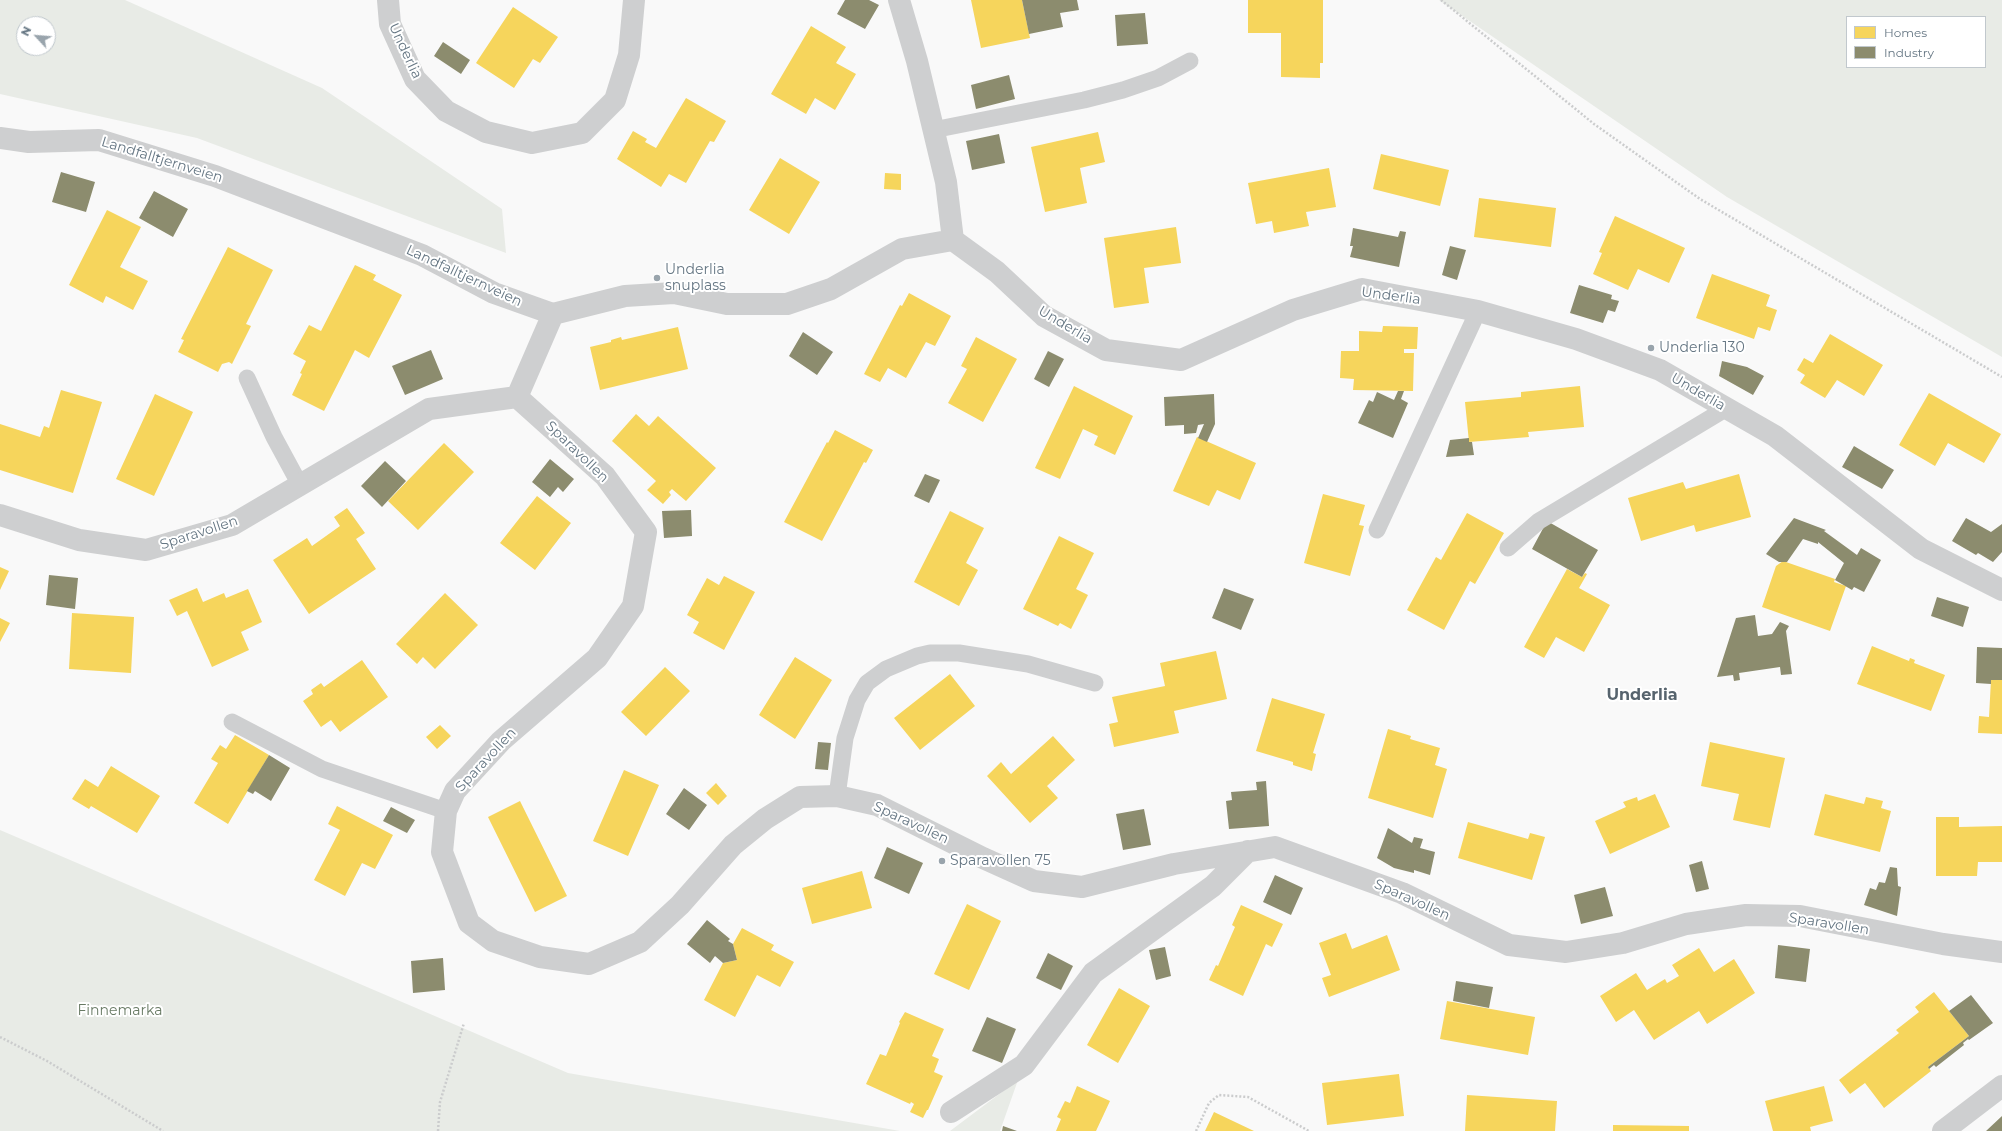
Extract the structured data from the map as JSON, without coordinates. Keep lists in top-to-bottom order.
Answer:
{
  "streets": {
    "street": ["Underlia", "Landfalltjernveien", "Sparavollen"]
  },
  "districts": ["Underlia"],
  "parks": ["Finnemarka"],
  "places": ["Underlia snuplass", "Underlia 130", "Sparavollen 75"],
  "legend": ["Homes", "Industry"],
  "north": "top left"
}
